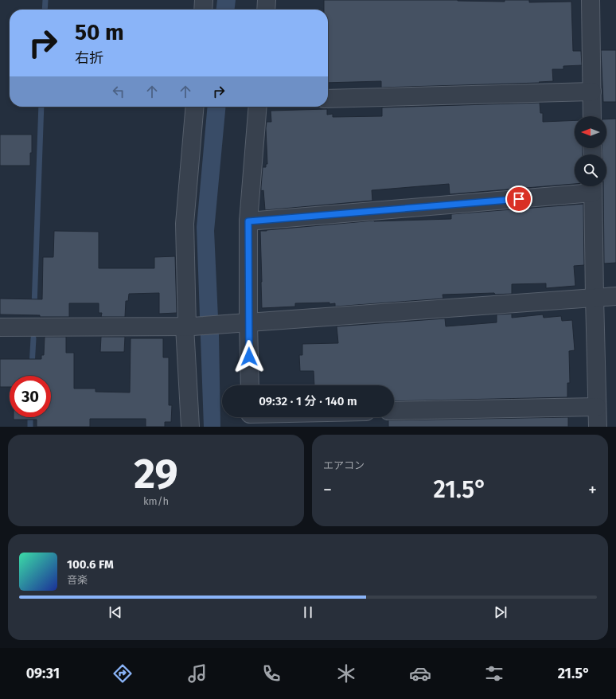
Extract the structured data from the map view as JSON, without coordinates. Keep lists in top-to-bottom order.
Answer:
{
  "north": "left",
  "page": {
    "turn": ["50 m", "右折"],
    "limit": "30",
    "trip": "09:32 · 1 分 · 140 m",
    "tile": [
      ["29", "km/h"],
      "エアコン"
    ],
    "heat": ["−", "21.5°", "+"],
    "song": ["100.6 FM", "音楽"],
    "tabs": ["09:31", "21.5°"]
  }
}
